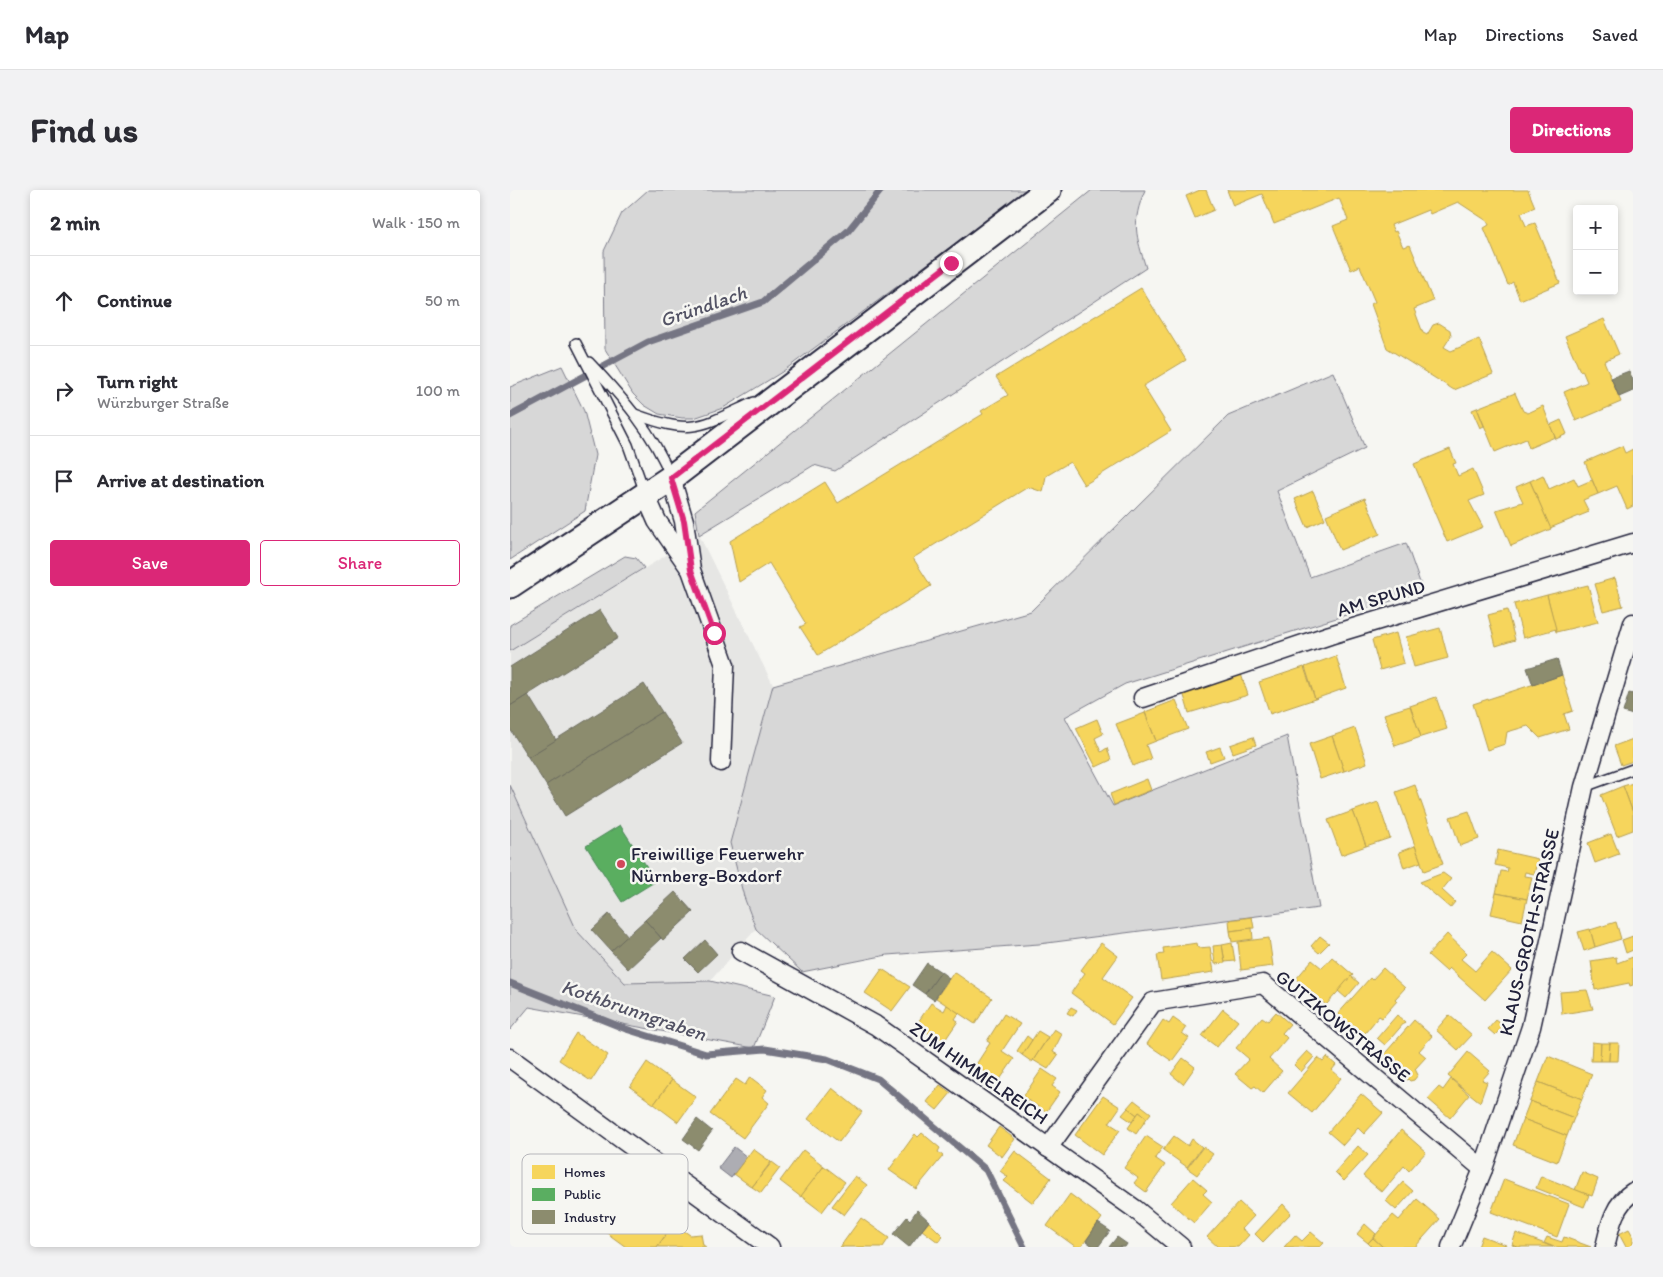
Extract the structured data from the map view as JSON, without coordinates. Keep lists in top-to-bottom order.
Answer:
{
  "streets": {
    "street": [
      "AM SPUND",
      "KLAUS-GROTH-STRASSE",
      "GUTZKOWSTRASSE",
      "ZUM HIMMELREICH"
    ]
  },
  "crossings": [
    ["KLAUS-GROTH-STRASSE", "GUTZKOWSTRASSE"],
    ["GUTZKOWSTRASSE", "ZUM HIMMELREICH"]
  ],
  "water": ["Gründlach", "Kothbrunngraben"],
  "places": ["Freiwillige Feuerwehr Nürnberg-Boxdorf"],
  "legend": ["Homes", "Public", "Industry"],
  "page": {
    "header": "Map",
    "nav": ["Map", "Directions", "Saved"],
    "buttons": [
      "Directions",
      ["Save", "Share"]
    ],
    "title": "Find us",
    "heading": ["2 min", "Walk · 150 m"],
    "map_buttons": ["+", "−"],
    "list": [
      ["Continue", "50 m"],
      ["Turn right", "Würzburger Straße", "100 m"],
      "Arrive at destination"
    ]
  }
}
